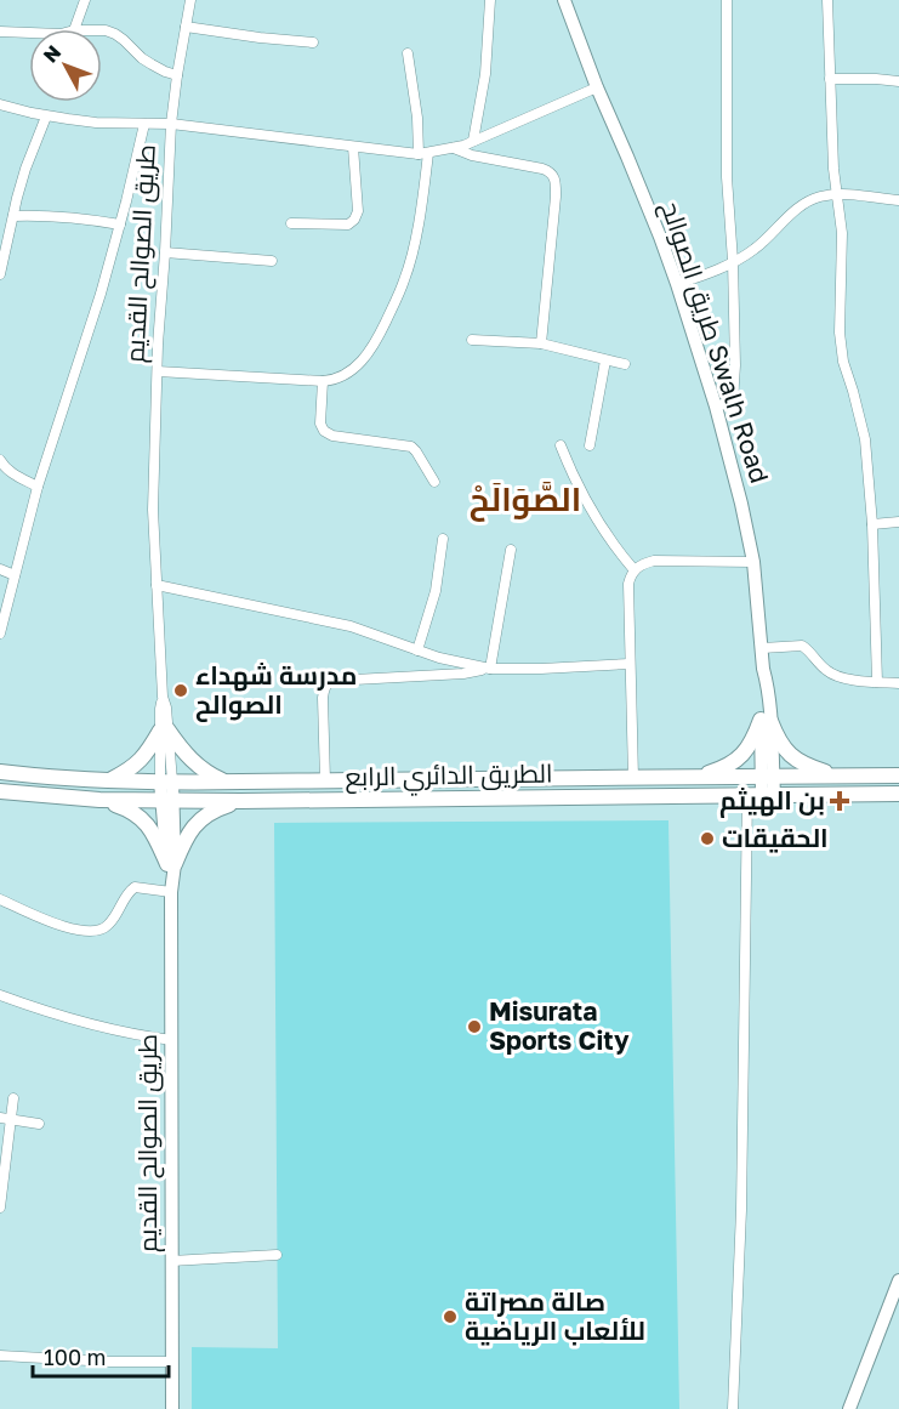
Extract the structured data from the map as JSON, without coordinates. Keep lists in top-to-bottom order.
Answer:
{
  "streets": {
    "main road": ["الطريق الدائري الرابع"],
    "street": ["طريق الصوالح القديم", "طريق الصوالح Swalh Road"]
  },
  "crossings": [
    ["طريق الصوالح القديم", "طريق الصوالح Swalh Road"],
    ["طريق الصوالح القديم", "الطريق الدائري الرابع"],
    ["طريق الصوالح Swalh Road", "الطريق الدائري الرابع"]
  ],
  "districts": ["الصَّوَالَحْ"],
  "places": {
    "other": [
      "مدرسة شهداء الصوالح",
      "الحقيقات",
      "Misurata Sports City",
      "صالة مصراتة للألعاب الرياضية"
    ],
    "health": ["بن الهيثم"]
  },
  "scale_bar": "100 m",
  "north": "top left"
}
